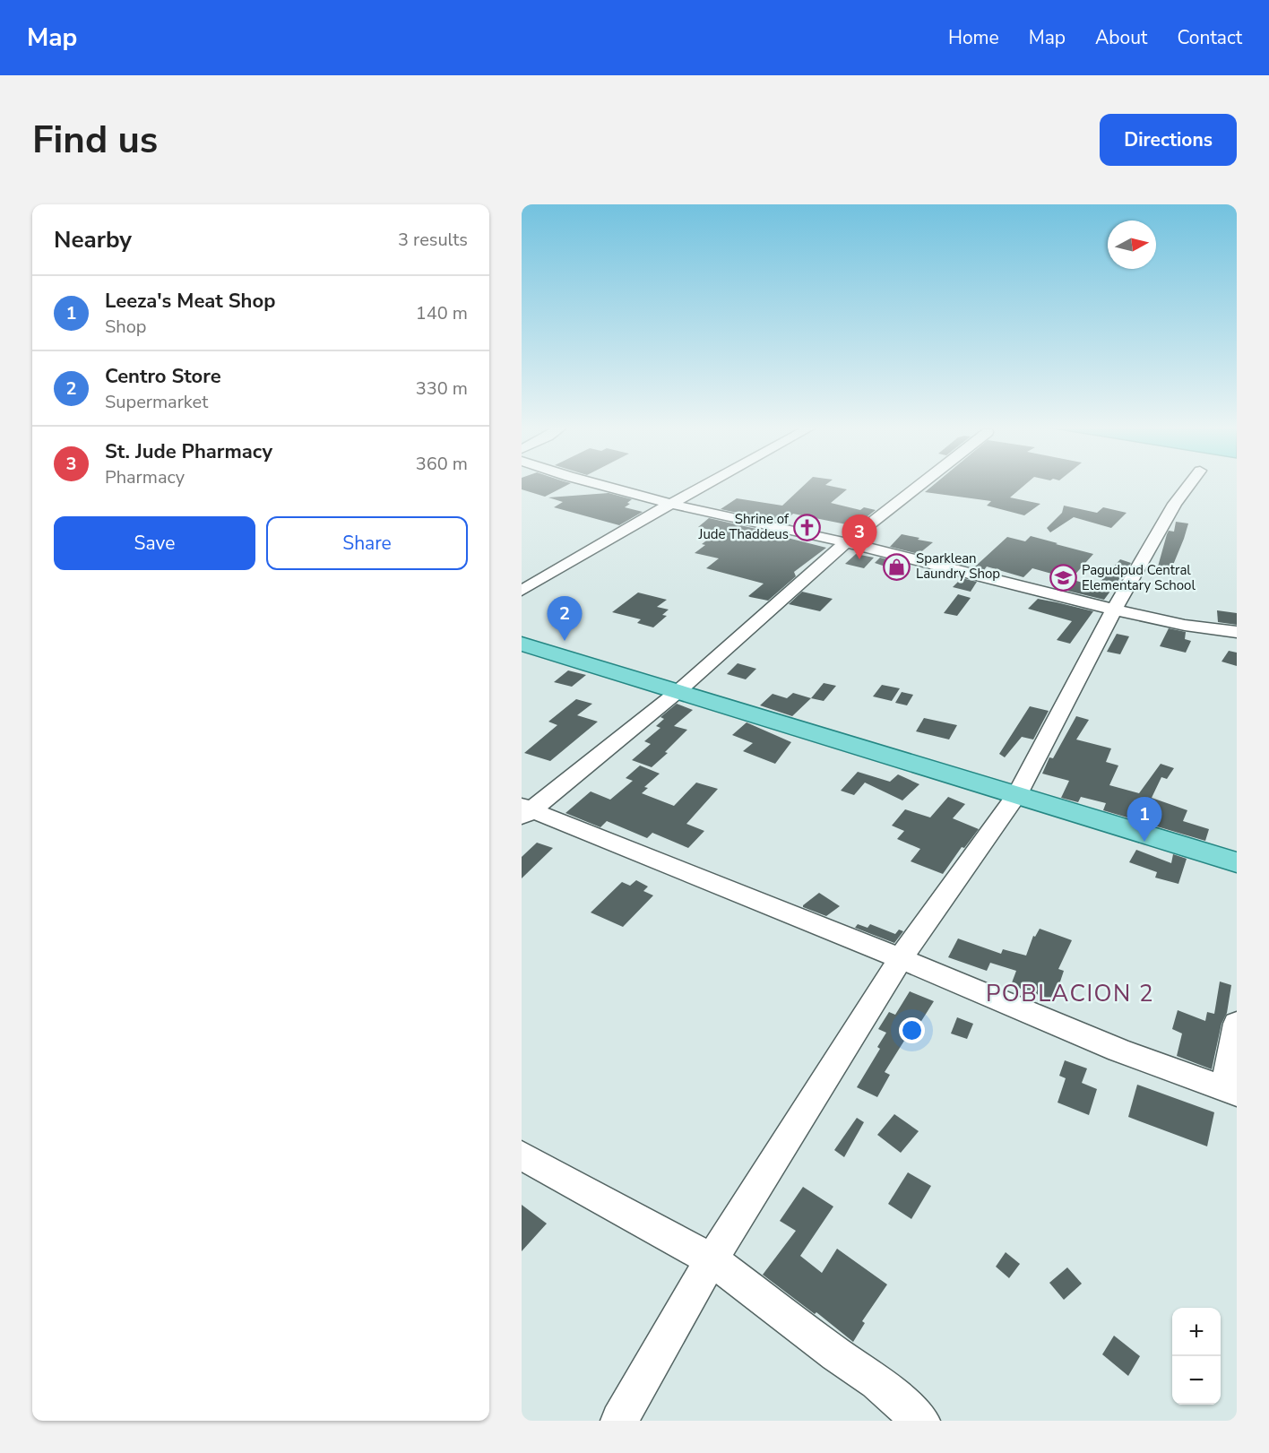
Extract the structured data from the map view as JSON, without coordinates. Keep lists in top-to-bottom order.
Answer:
{
  "districts": ["POBLACION 2"],
  "places": {
    "church": ["Shrine of Jude Thaddeus"],
    "shop": ["Sparklean Laundry Shop"],
    "school or university": ["Pagudpud Central Elementary School"]
  },
  "north": "right",
  "page": {
    "header": "Map",
    "nav": [
      "Home",
      "Map",
      "About",
      "Contact"
    ],
    "buttons": [
      "Directions",
      ["Save", "Share"]
    ],
    "title": "Find us",
    "heading": ["Nearby", "3 results"],
    "list": [
      {
        "mark": "1",
        "name": "Leeza's Meat Shop",
        "note": "Shop",
        "value": "140 m"
      },
      {
        "mark": "2",
        "name": "Centro Store",
        "note": "Supermarket",
        "value": "330 m"
      },
      {
        "mark": "3",
        "name": "St. Jude Pharmacy",
        "note": "Pharmacy",
        "value": "360 m"
      }
    ],
    "pins": ["3", "2", "1"],
    "map_buttons": ["+", "−"]
  }
}
